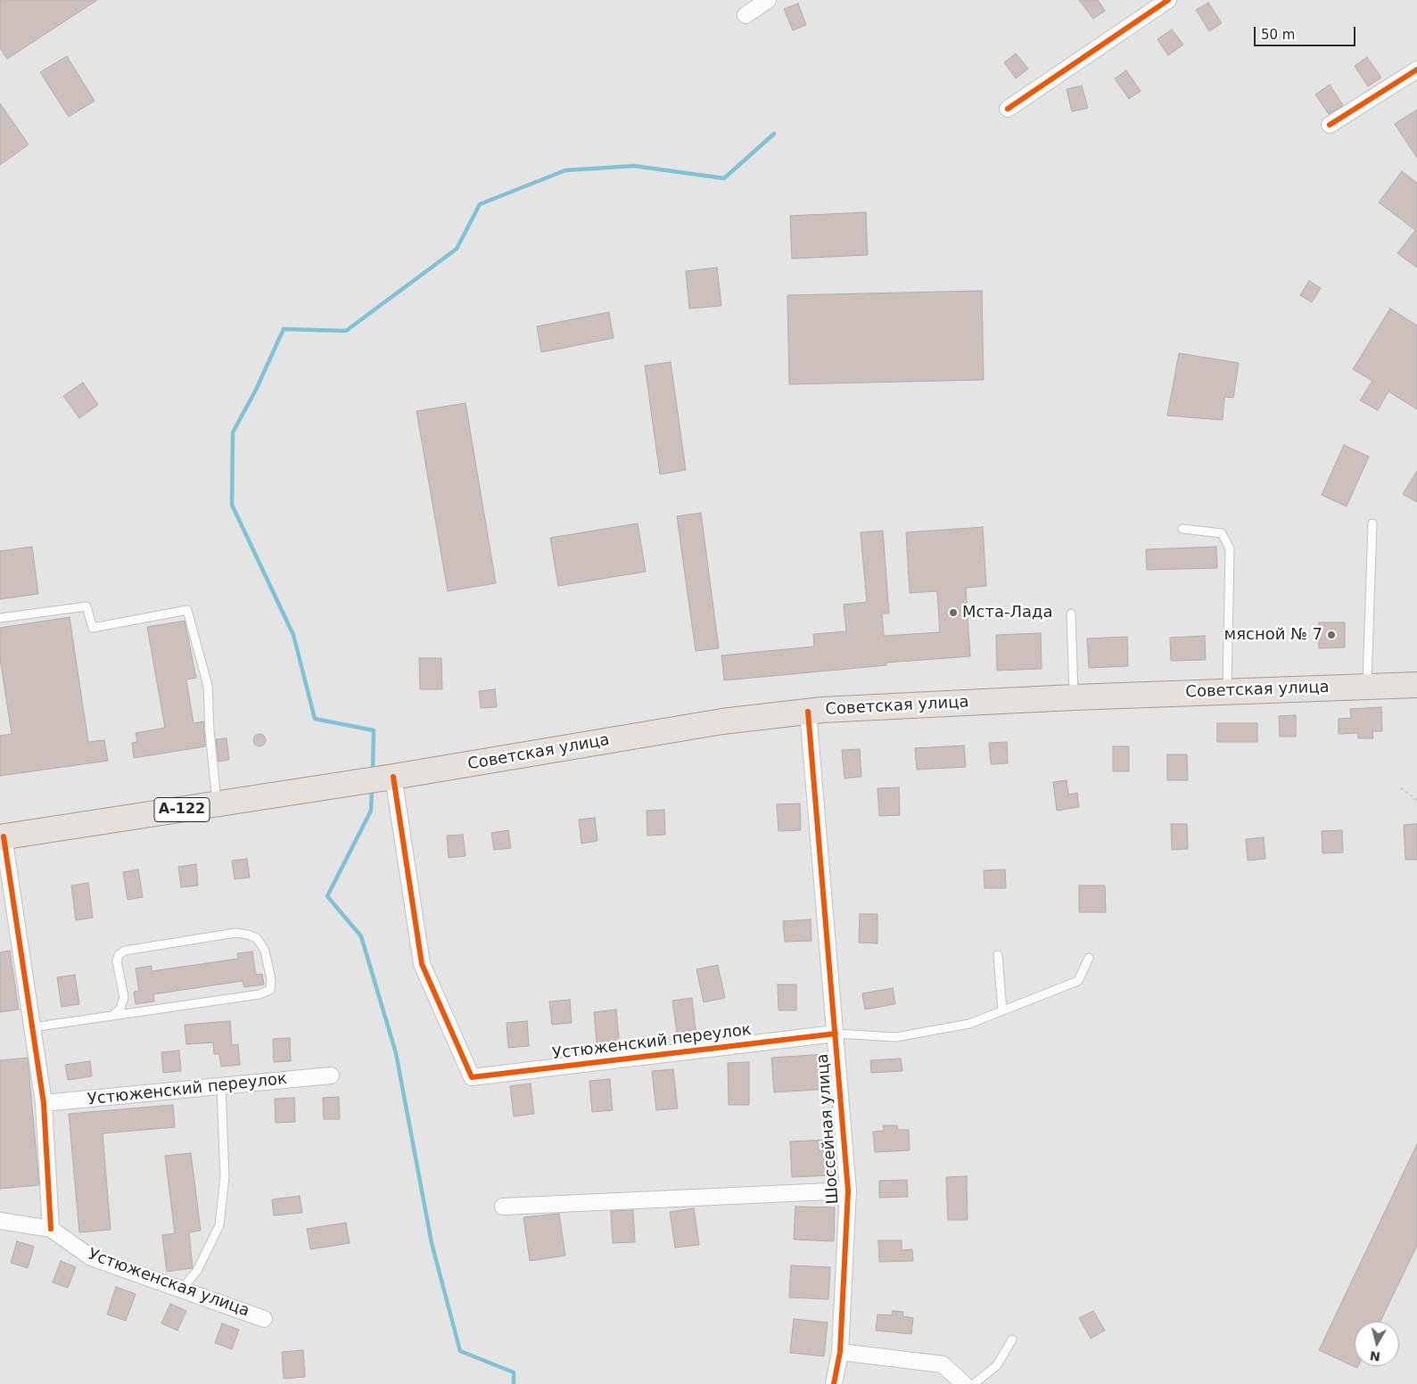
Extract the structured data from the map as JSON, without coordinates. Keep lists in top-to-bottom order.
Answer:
{
  "streets": {
    "main road": ["Советская улица", "А-122"],
    "street": ["Устюженский переулок", "Шоссейная улица", "Устюженская улица"]
  },
  "crossings": [
    ["Советская улица", "Устюженский переулок"],
    ["Советская улица", "Шоссейная улица"],
    ["Устюженский переулок", "Шоссейная улица"]
  ],
  "places": ["Мста-Лада", "мясной № 7"],
  "scale_bar": "50 m",
  "north": "bottom"
}
